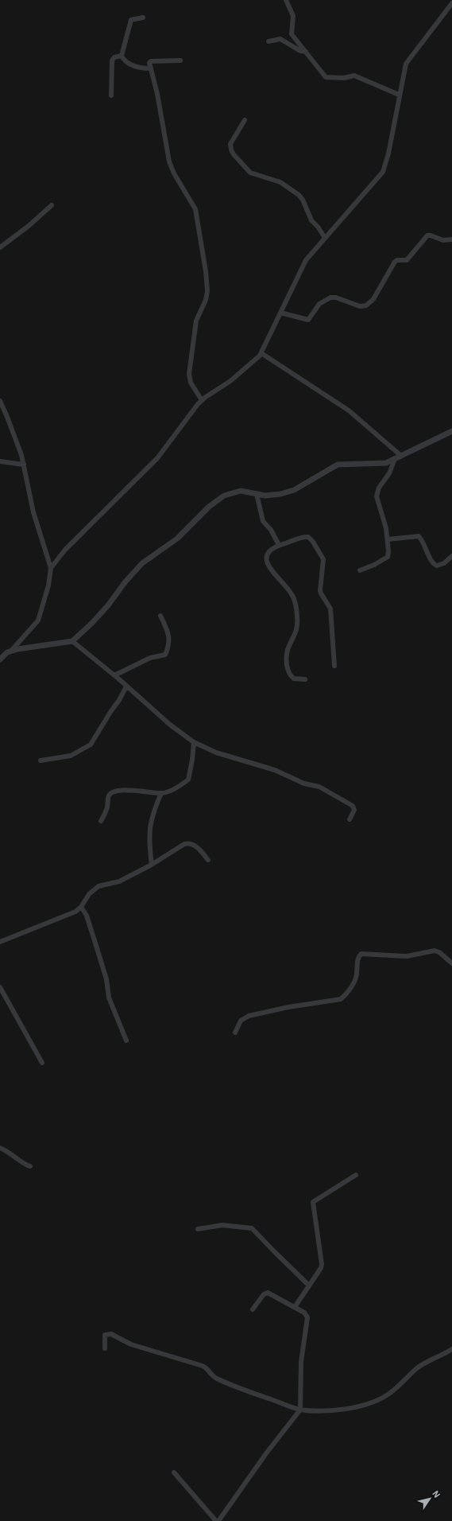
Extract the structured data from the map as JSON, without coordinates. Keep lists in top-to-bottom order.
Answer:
{
  "north": "top right"
}
